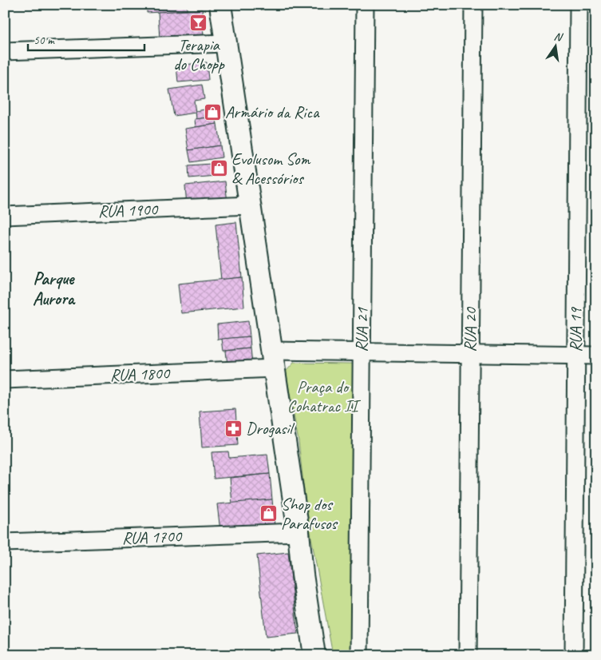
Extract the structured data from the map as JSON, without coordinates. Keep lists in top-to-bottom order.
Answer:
{
  "streets": {
    "street": [
      "RUA 1900",
      "RUA 21",
      "RUA 20",
      "RUA 19",
      "RUA 1800",
      "RUA 1700"
    ]
  },
  "crossings": [
    ["RUA 21", "RUA 1800"],
    ["RUA 20", "RUA 1800"],
    ["RUA 19", "RUA 1800"]
  ],
  "districts": ["Parque Aurora"],
  "parks": ["Praça do Cohatrac II"],
  "places": {
    "bar": ["Terapia do Chopp"],
    "shop": ["Armário da Rica", "Evolusom Som & Acessórios", "Shop dos Parafusos"],
    "pharmacy": ["Drogasil"]
  },
  "scale_bar": "50 m",
  "north": "top"
}
